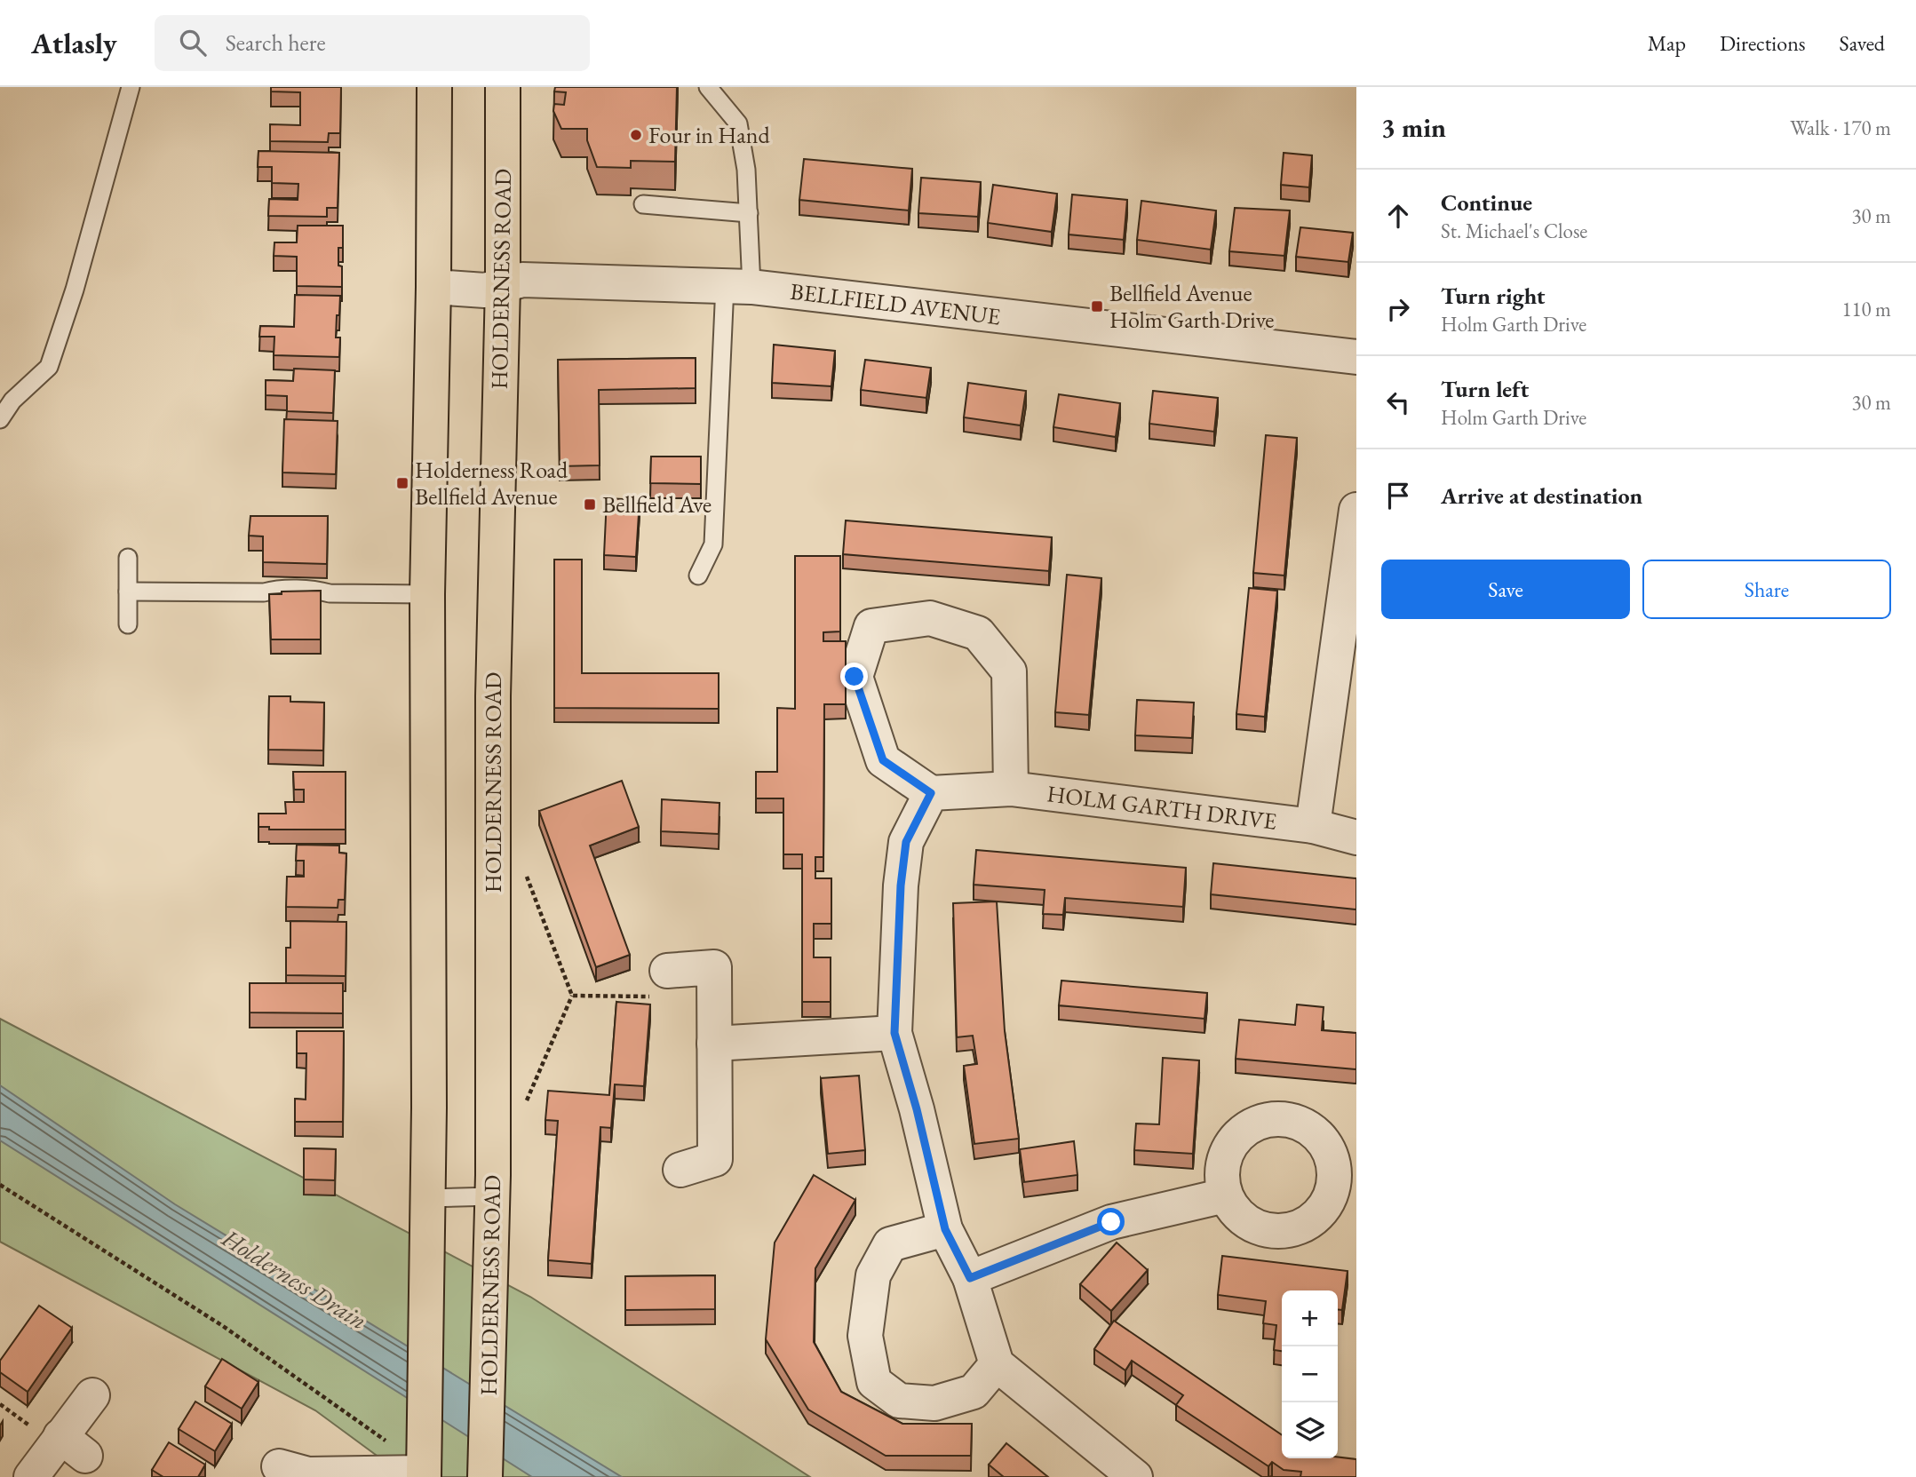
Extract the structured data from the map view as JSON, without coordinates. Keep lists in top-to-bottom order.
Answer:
{
  "streets": {
    "highway": ["HOLDERNESS ROAD"],
    "street": ["BELLFIELD AVENUE", "HOLM GARTH DRIVE"]
  },
  "crossings": [
    ["HOLDERNESS ROAD", "BELLFIELD AVENUE"]
  ],
  "water": ["Holderness Drain"],
  "places": {
    "other": ["Four in Hand"],
    "transit": ["Bellfield Avenue Holm Garth Drive", "Holderness Road Bellfield Avenue", "Bellfield Ave"]
  },
  "page": {
    "header": "Atlasly",
    "search": "Search here",
    "nav": ["Map", "Directions", "Saved"],
    "heading": ["3 min", "Walk · 170 m"],
    "list": [
      ["Continue", "St. Michael's Close", "30 m"],
      ["Turn right", "Holm Garth Drive", "110 m"],
      ["Turn left", "Holm Garth Drive", "30 m"],
      "Arrive at destination"
    ],
    "buttons": ["Save", "Share"],
    "map_buttons": ["+", "−"]
  }
}
